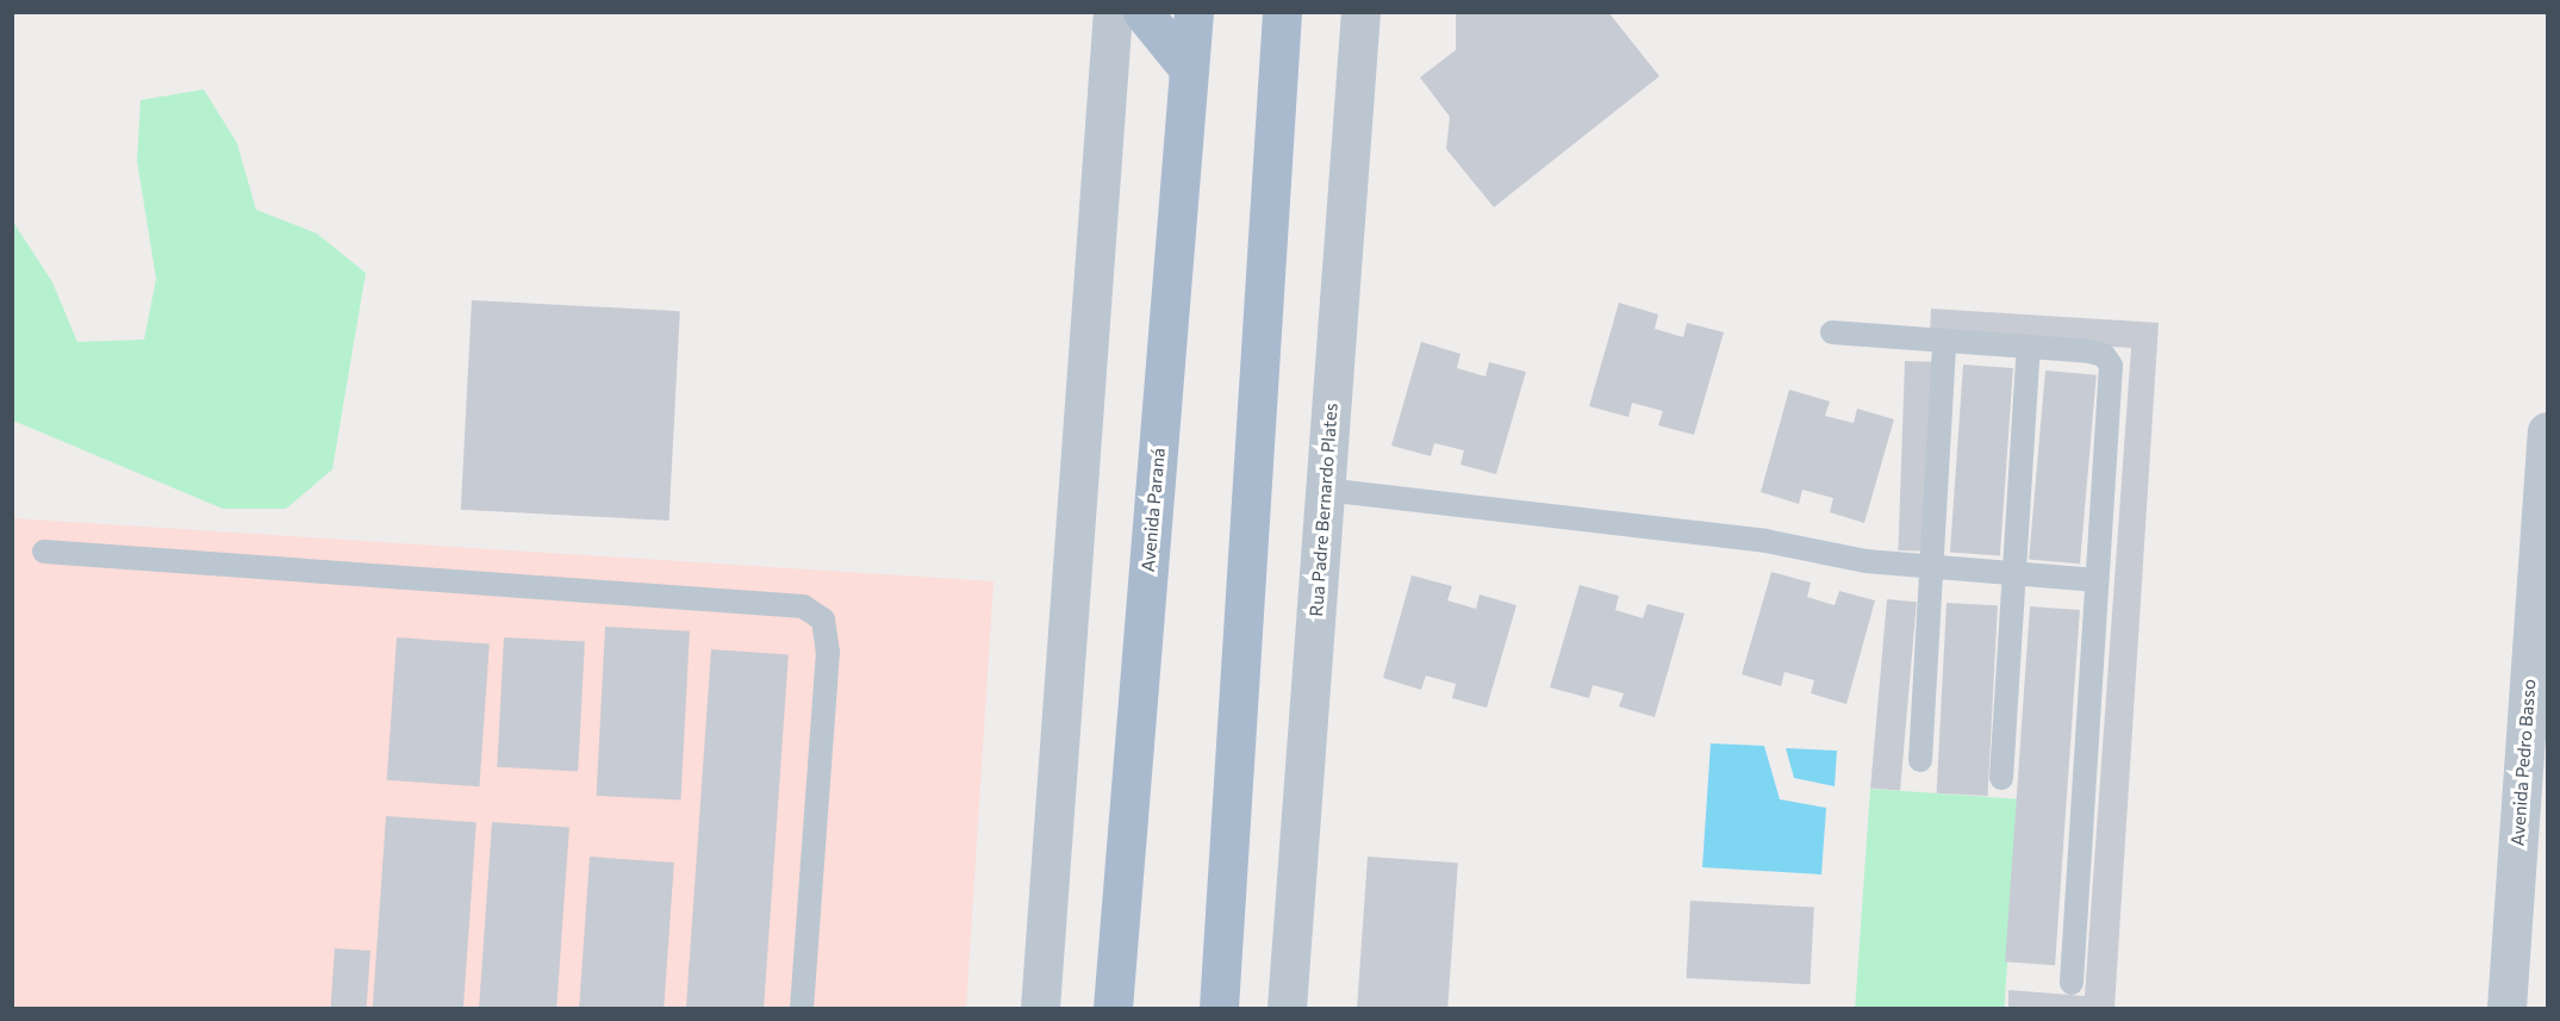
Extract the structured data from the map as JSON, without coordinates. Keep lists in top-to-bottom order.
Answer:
{
  "streets": {
    "main road": ["Avenida Paraná"],
    "street": ["Rua Padre Bernardo Plates", "Avenida Pedro Basso"]
  }
}
